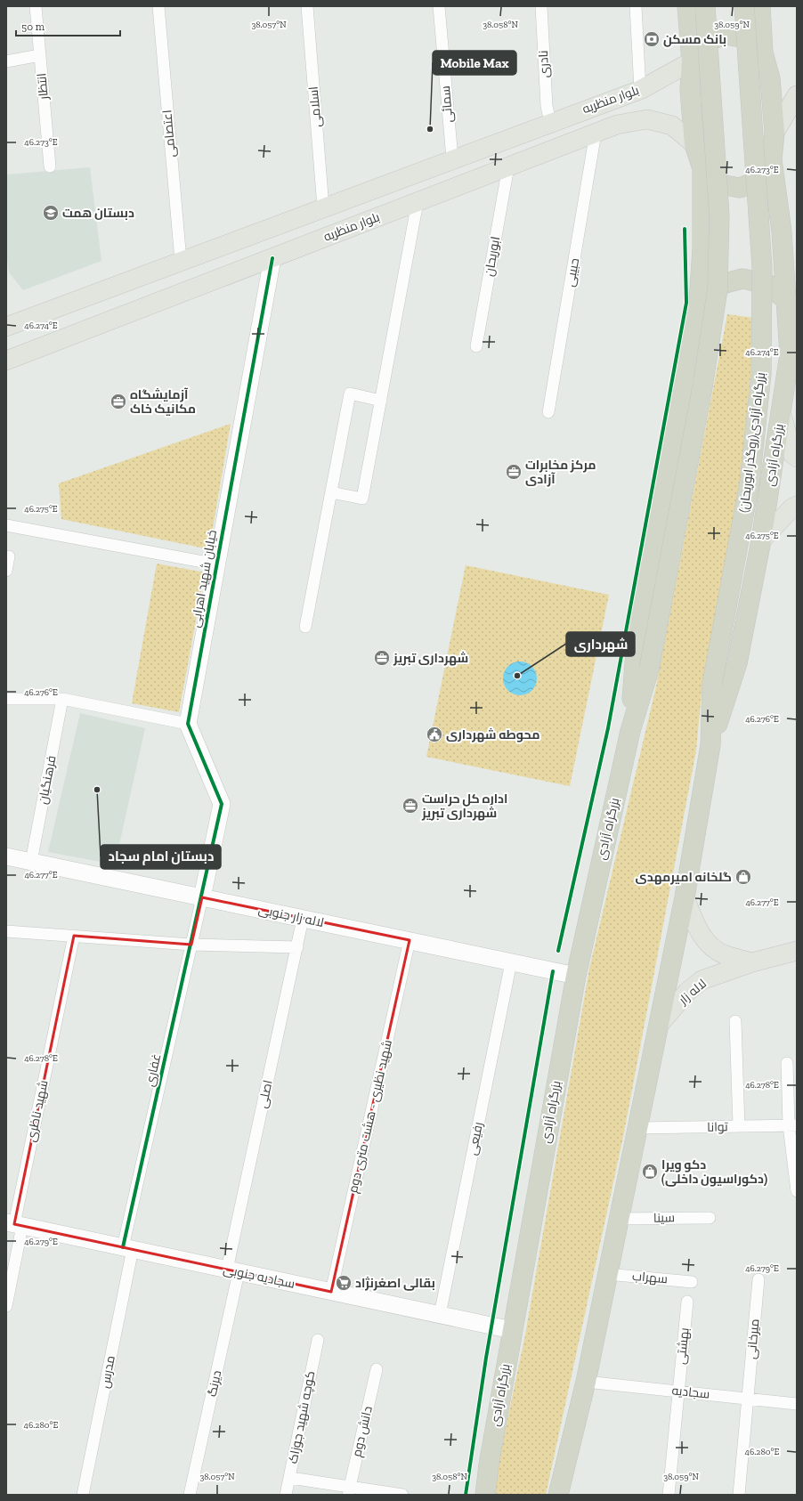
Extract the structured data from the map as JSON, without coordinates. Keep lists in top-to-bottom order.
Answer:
{
  "streets": {
    "highway": ["بزرگراه آزادی(روگذر ابوریحان)", "بزرگراه آزادی"],
    "main road": ["بلوار منظریه", "لاله زار"],
    "street": [
      "نادری",
      "انتظار",
      "سمائی",
      "اسلامی",
      "اعتصامی",
      "ابوریحان",
      "حبیبی",
      "خیابان شهید اهرابی",
      "فرهنگیان",
      "لاله زار جنوبی",
      "غفاری",
      "اصلی",
      "شهید ناظری",
      "شهید نظیری - هشت متری دوم",
      "توانا",
      "رفیعی",
      "سینا",
      "سجادیه جنوبی",
      "سهراب",
      "میرخانی",
      "بهشتی",
      "مدرس",
      "دیرنگ",
      "سجادیه",
      "کوچه شهید جوزاک",
      "دانش دوم"
    ]
  },
  "crossings": [
    ["نادری", "بلوار منظریه"],
    ["بلوار منظریه", "سمائی"],
    ["بلوار منظریه", "اسلامی"],
    ["بلوار منظریه", "اعتصامی"],
    ["بلوار منظریه", "ابوریحان"],
    ["بلوار منظریه", "حبیبی"],
    ["بلوار منظریه", "بزرگراه آزادی"],
    ["بلوار منظریه", "خیابان شهید اهرابی"],
    ["بزرگراه آزادی(روگذر ابوریحان)", "بزرگراه آزادی"],
    ["بزرگراه آزادی", "لاله زار جنوبی"],
    ["بزرگراه آزادی", "لاله زار"],
    ["بزرگراه آزادی", "توانا"],
    ["بزرگراه آزادی", "سینا"],
    ["بزرگراه آزادی", "سجادیه جنوبی"],
    ["بزرگراه آزادی", "سهراب"],
    ["بزرگراه آزادی", "سجادیه"],
    ["فرهنگیان", "لاله زار جنوبی"],
    ["لاله زار جنوبی", "غفاری"],
    ["لاله زار جنوبی", "اصلی"],
    ["لاله زار جنوبی", "شهید نظیری - هشت متری دوم"],
    ["لاله زار جنوبی", "رفیعی"],
    ["غفاری", "سجادیه جنوبی"],
    ["غفاری", "مدرس"],
    ["اصلی", "سجادیه جنوبی"],
    ["اصلی", "دیرنگ"],
    ["شهید ناظری", "سجادیه جنوبی"],
    ["شهید نظیری - هشت متری دوم", "سجادیه جنوبی"],
    ["رفیعی", "سجادیه جنوبی"],
    ["سجادیه جنوبی", "مدرس"],
    ["سجادیه جنوبی", "دیرنگ"],
    ["میرخانی", "سجادیه"],
    ["بهشتی", "سجادیه"]
  ],
  "places": {
    "bank": ["بانک مسکن"],
    "other": ["Mobile Max", "شهرداری", "دبستان امام سجاد"],
    "school or university": ["دبستان همت"],
    "office": [
      "آزمایشگاه مکانیک خاک",
      "مرکز مخابرات آزادی",
      "شهرداری تبریز",
      "اداره کل حراست شهرداری تبریز"
    ],
    "public building": ["محوطه شهرداری"],
    "shop": ["گلخانه امیرمهدی", "دکو ویرا (دکوراسیون داخلی)"],
    "supermarket": ["بقالی اصغرنژاد"]
  },
  "scale_bar": "50 m",
  "coordinates": [
    "38.057°N",
    "38.058°N",
    "38.059°N",
    "46.273°E",
    "46.274°E",
    "46.275°E",
    "46.276°E",
    "46.277°E",
    "46.278°E",
    "46.279°E",
    "46.280°E"
  ]
}
